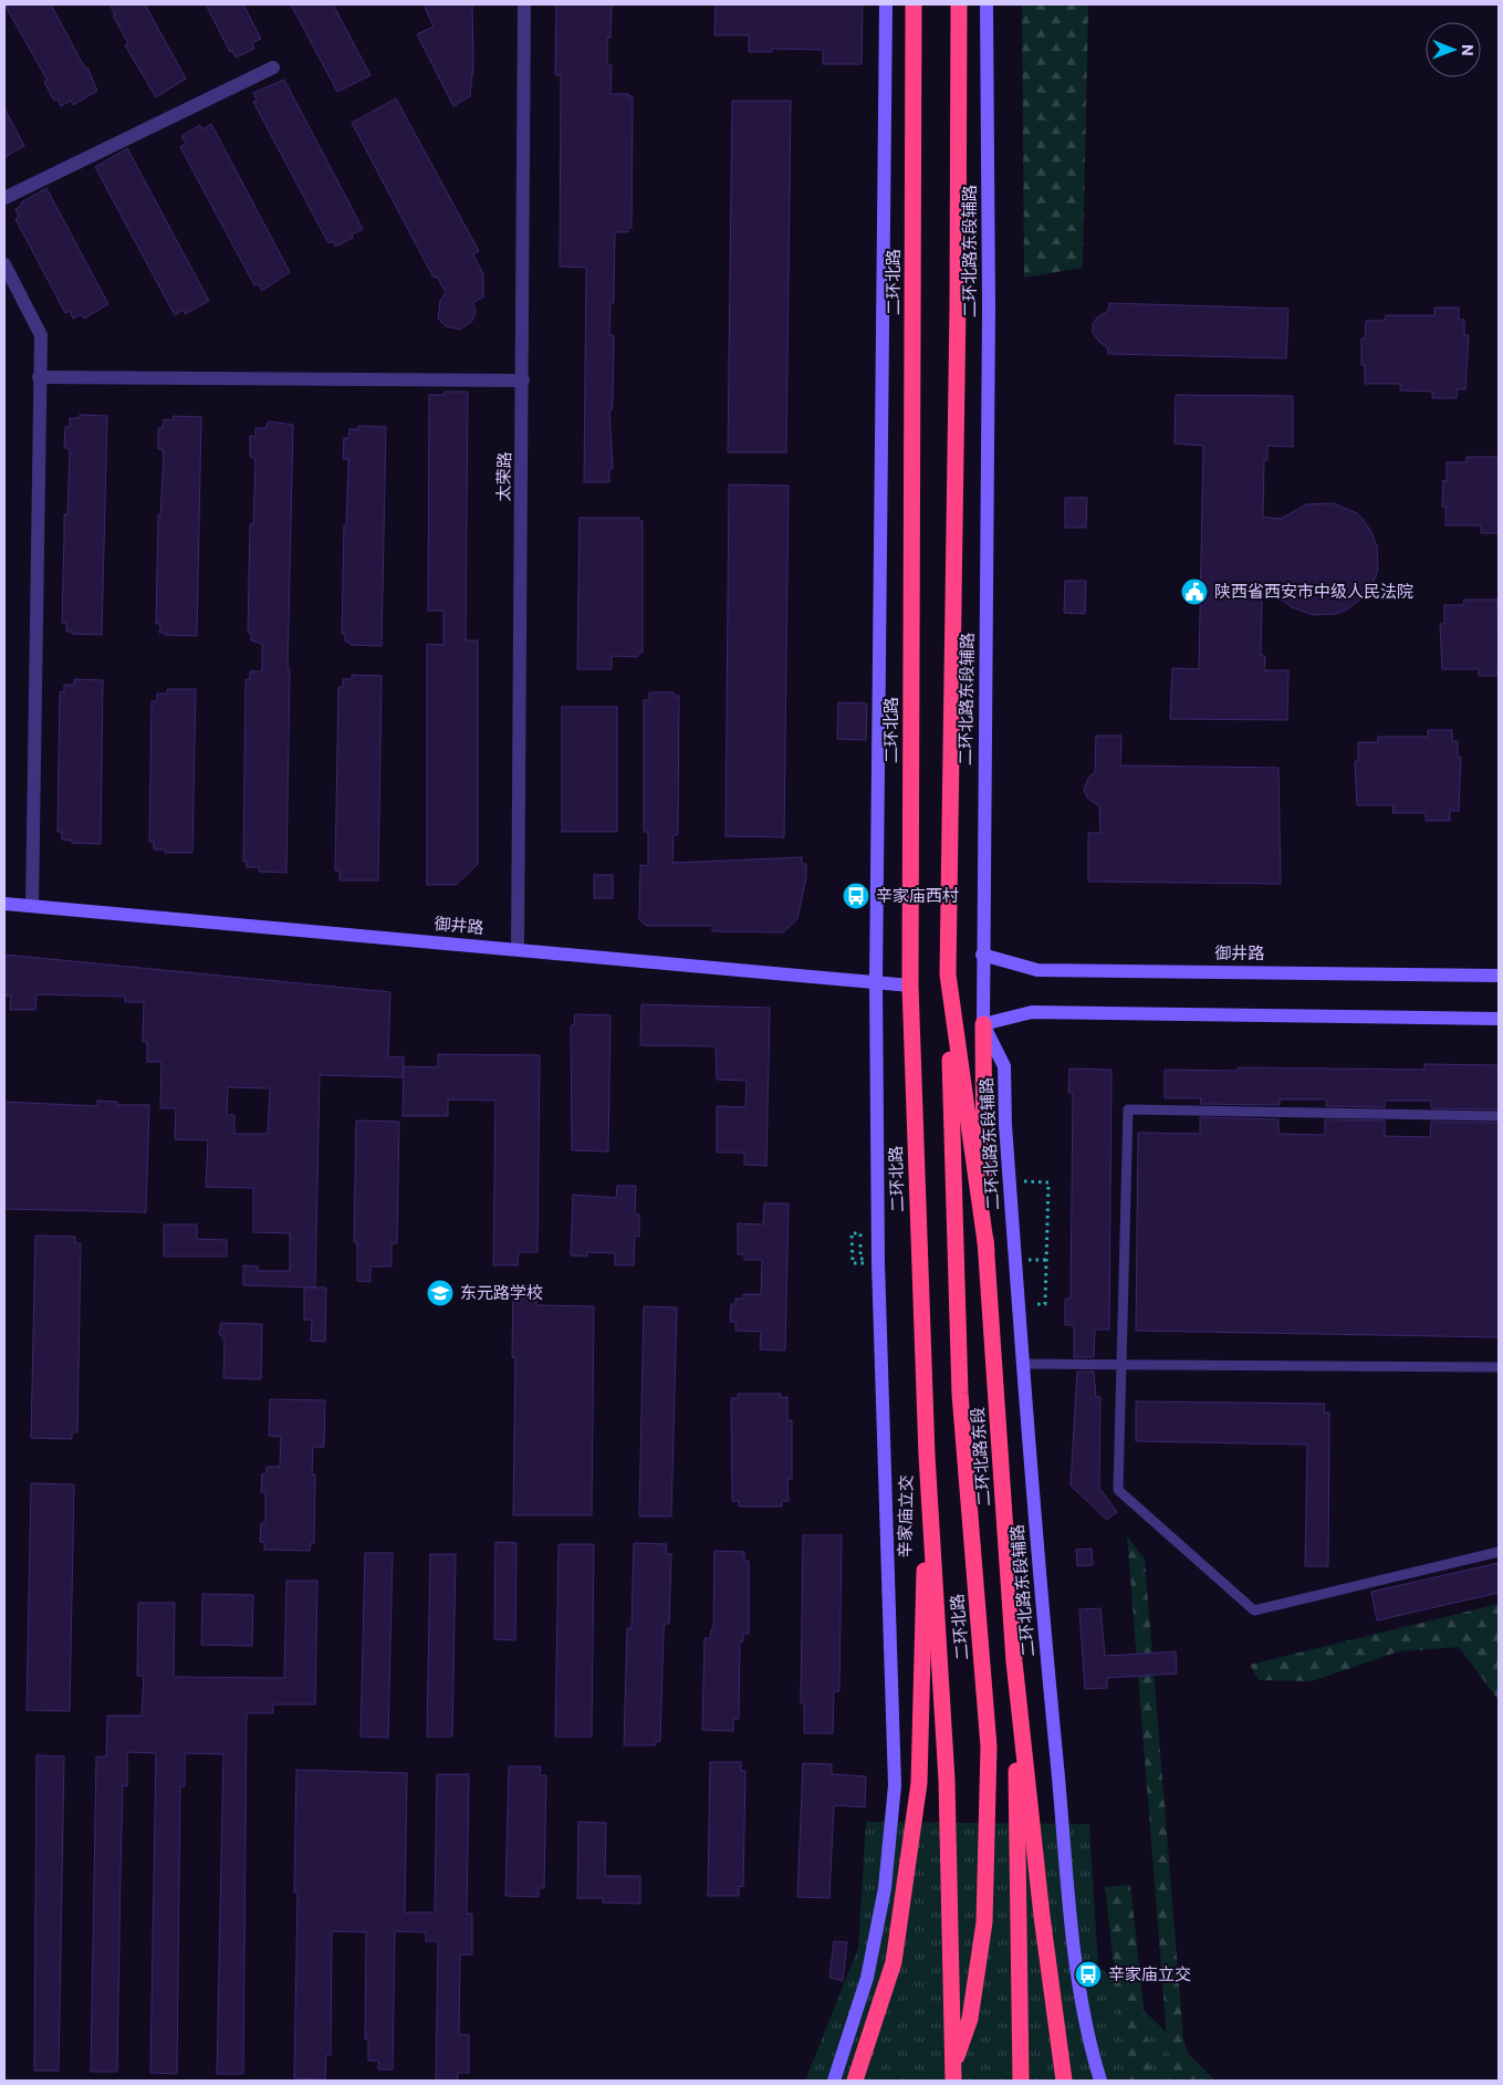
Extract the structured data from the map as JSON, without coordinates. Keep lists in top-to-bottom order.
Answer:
{
  "streets": {
    "highway": ["二环北路", "二环北路东段", "辛家庙立交"],
    "main road": ["二环北路东段辅路", "御井路"],
    "street": ["太荣路"]
  },
  "crossings": [
    ["二环北路东段辅路", "御井路"],
    ["二环北路", "御井路"],
    ["二环北路", "二环北路东段"],
    ["二环北路", "辛家庙立交"],
    ["太荣路", "御井路"]
  ],
  "places": {
    "public building": ["陕西省西安市中级人民法院"],
    "bus stop": ["辛家庙西村", "辛家庙立交"],
    "school or university": ["东元路学校"]
  },
  "north": "right"
}
